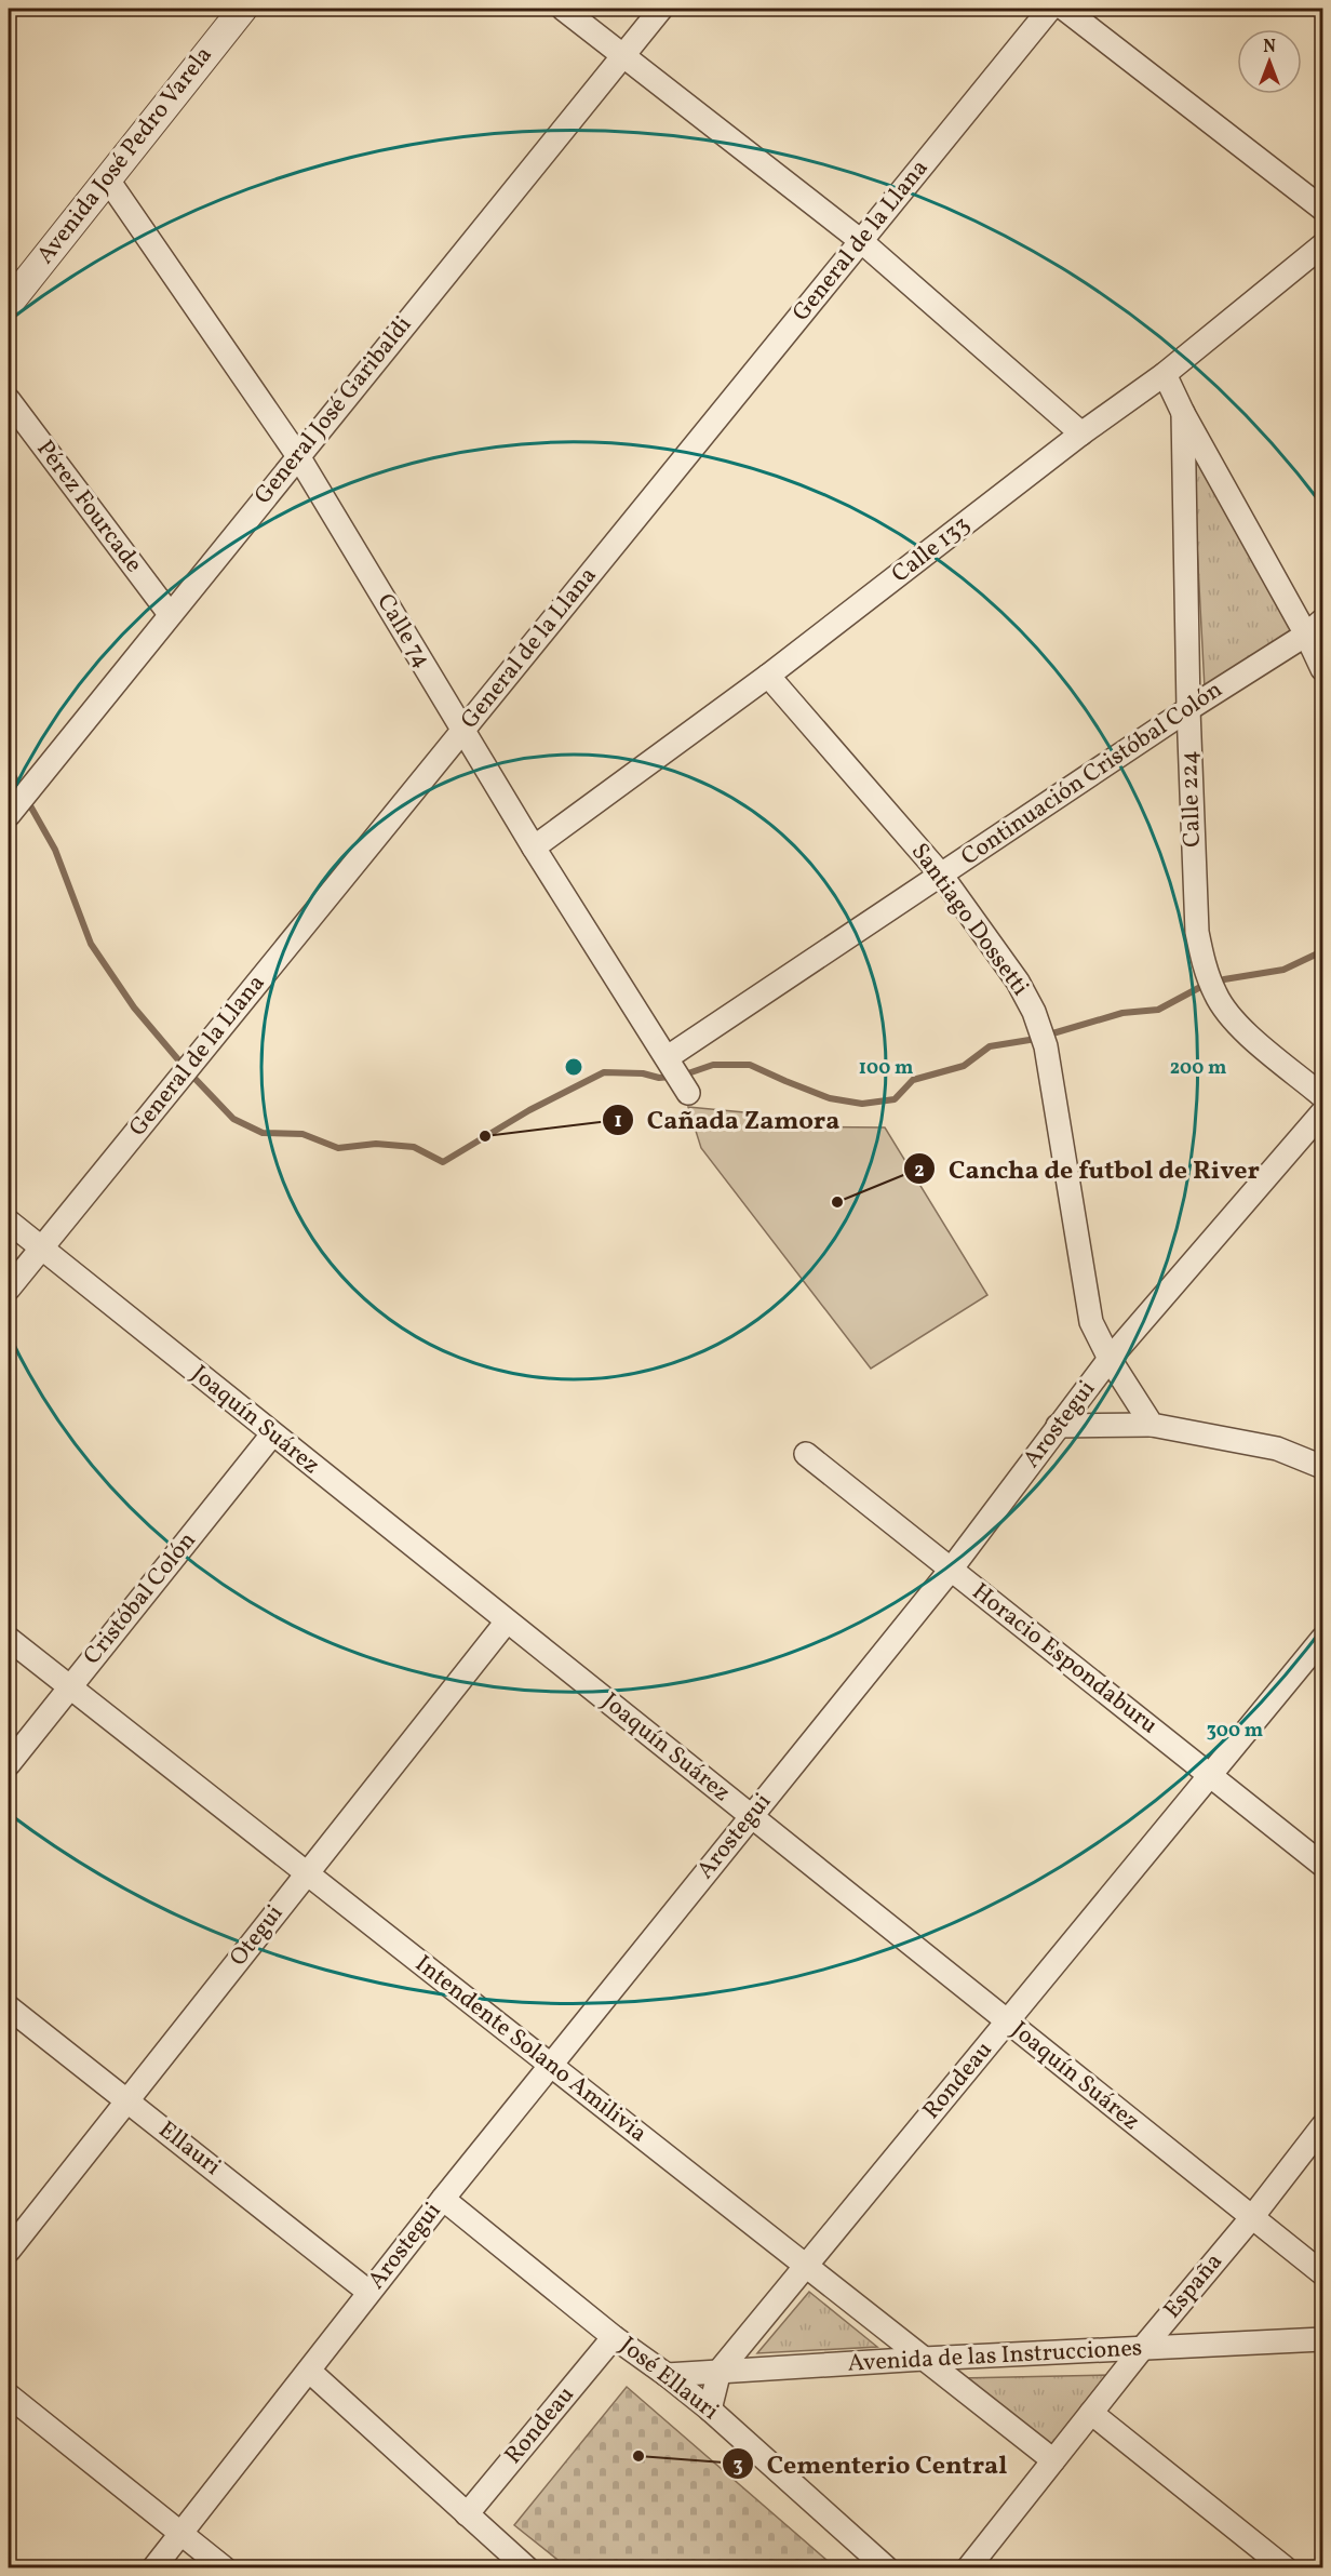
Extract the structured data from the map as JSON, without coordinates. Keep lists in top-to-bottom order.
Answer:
{
  "streets": {
    "street": [
      "Avenida José Pedro Varela",
      "General de la Llana",
      "General José Garibaldi",
      "Pérez Fourcade",
      "Calle 133",
      "Calle 74",
      "Continuación Cristóbal Colón",
      "Calle 224",
      "Santiago Dossetti",
      "Joaquín Suárez",
      "Arostegui",
      "Cristóbal Colón",
      "Horacio Espondaburu",
      "Otegui",
      "Intendente Solano Amilivia",
      "Rondeau",
      "Ellauri",
      "España",
      "Avenida de las Instrucciones",
      "José Ellauri"
    ]
  },
  "crossings": [
    ["Avenida José Pedro Varela", "Calle 74"],
    ["General de la Llana", "Calle 74"],
    ["General de la Llana", "Joaquín Suárez"],
    ["General José Garibaldi", "Pérez Fourcade"],
    ["General José Garibaldi", "Calle 74"],
    ["Calle 133", "Calle 74"],
    ["Calle 133", "Santiago Dossetti"],
    ["Calle 74", "Continuación Cristóbal Colón"],
    ["Continuación Cristóbal Colón", "Calle 224"],
    ["Continuación Cristóbal Colón", "Santiago Dossetti"],
    ["Santiago Dossetti", "Arostegui"],
    ["Joaquín Suárez", "Arostegui"],
    ["Joaquín Suárez", "Cristóbal Colón"],
    ["Joaquín Suárez", "Otegui"],
    ["Joaquín Suárez", "Rondeau"],
    ["Joaquín Suárez", "España"],
    ["Arostegui", "Horacio Espondaburu"],
    ["Arostegui", "Intendente Solano Amilivia"],
    ["Arostegui", "Ellauri"],
    ["Arostegui", "José Ellauri"],
    ["Cristóbal Colón", "Intendente Solano Amilivia"],
    ["Horacio Espondaburu", "Rondeau"],
    ["Otegui", "Intendente Solano Amilivia"],
    ["Otegui", "Ellauri"],
    ["Intendente Solano Amilivia", "Rondeau"],
    ["Intendente Solano Amilivia", "España"],
    ["Intendente Solano Amilivia", "Avenida de las Instrucciones"],
    ["Rondeau", "Avenida de las Instrucciones"],
    ["Rondeau", "José Ellauri"],
    ["España", "Avenida de las Instrucciones"],
    ["Avenida de las Instrucciones", "José Ellauri"]
  ],
  "places": ["Cañada Zamora", "Cancha de futbol de River", "Cementerio Central"],
  "north": "top",
  "rings": ["100 m", "200 m", "300 m"]
}
